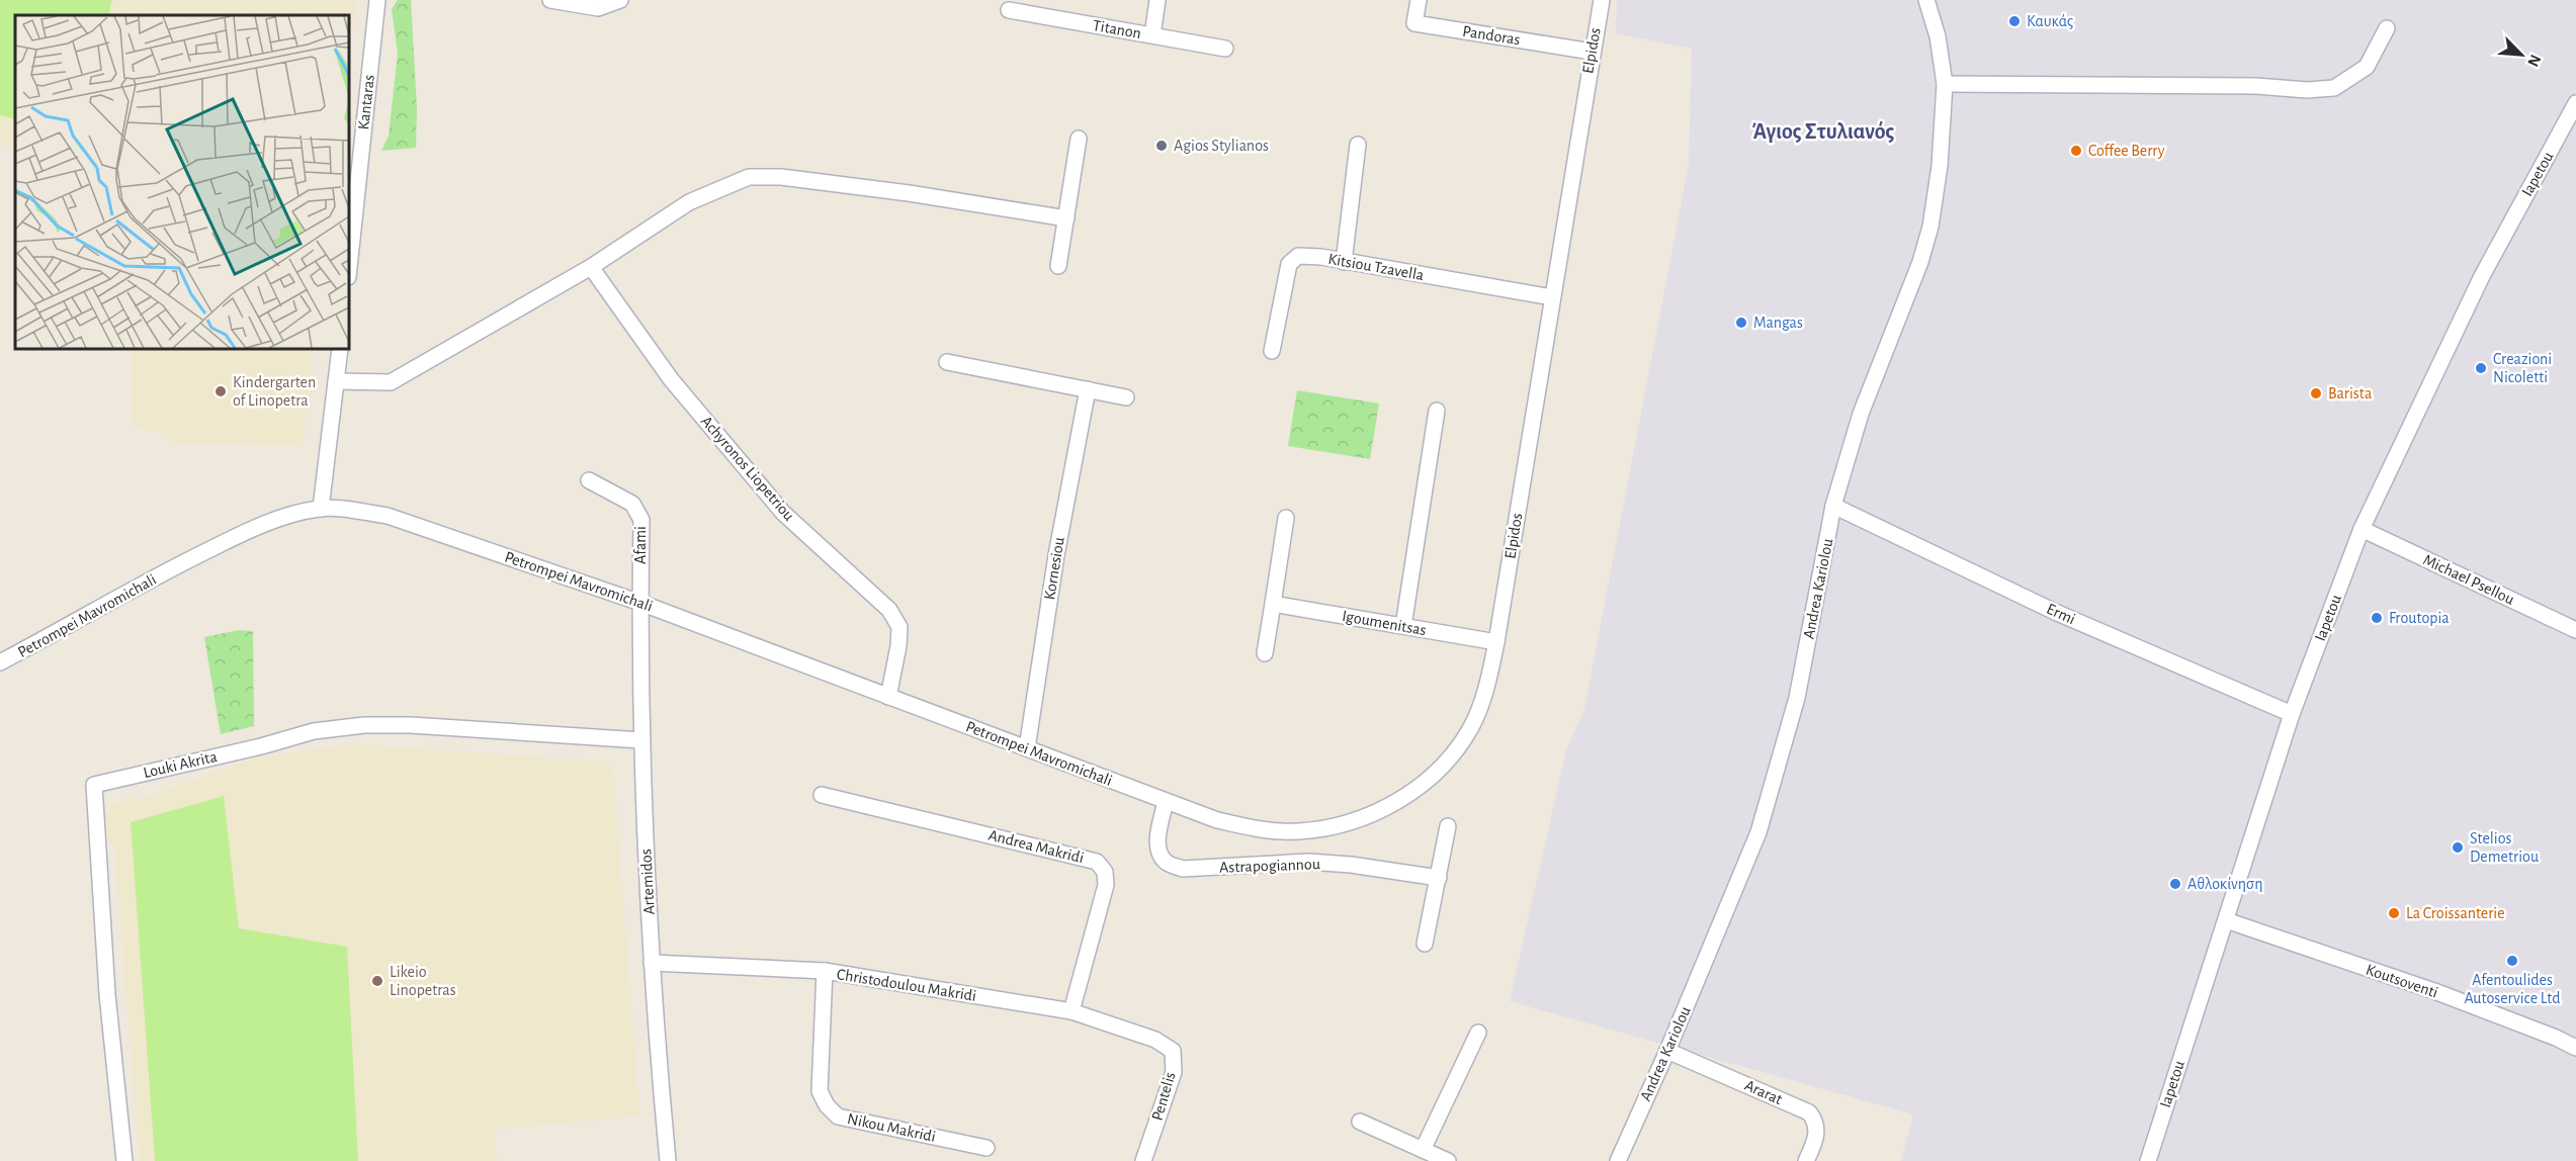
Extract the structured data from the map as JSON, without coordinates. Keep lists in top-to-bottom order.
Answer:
{
  "streets": {
    "street": [
      "Titanon",
      "Pandoras",
      "Elpidos",
      "Kantaras",
      "Iapetou",
      "Kitsiou Tzavella",
      "Achyronos Liopetriou",
      "Afami",
      "Kornesiou",
      "Michael Psellou",
      "Petrompei Mavromichali",
      "Andrea Kariolou",
      "Ermi",
      "Igoumenitsas",
      "Louki Akrita",
      "Andrea Makridi",
      "Astrapogiannou",
      "Artemidos",
      "Koutsoventi",
      "Christodoulou Makridi",
      "Ararat",
      "Pentelis",
      "Nikou Makridi"
    ]
  },
  "crossings": [
    ["Pandoras", "Elpidos"],
    ["Elpidos", "Kitsiou Tzavella"],
    ["Elpidos", "Petrompei Mavromichali"],
    ["Elpidos", "Igoumenitsas"],
    ["Elpidos", "Astrapogiannou"],
    ["Iapetou", "Michael Psellou"],
    ["Iapetou", "Ermi"],
    ["Iapetou", "Koutsoventi"],
    ["Achyronos Liopetriou", "Petrompei Mavromichali"],
    ["Afami", "Petrompei Mavromichali"],
    ["Afami", "Artemidos"],
    ["Kornesiou", "Petrompei Mavromichali"],
    ["Petrompei Mavromichali", "Astrapogiannou"],
    ["Petrompei Mavromichali", "Artemidos"],
    ["Andrea Kariolou", "Ermi"],
    ["Andrea Kariolou", "Ararat"],
    ["Louki Akrita", "Artemidos"],
    ["Andrea Makridi", "Christodoulou Makridi"],
    ["Artemidos", "Christodoulou Makridi"],
    ["Christodoulou Makridi", "Pentelis"],
    ["Christodoulou Makridi", "Nikou Makridi"]
  ],
  "districts": ["Άγιος Στυλιανός"],
  "places": [
    "Καυκάς",
    "Agios Stylianos",
    "Coffee Berry",
    "Mangas",
    "Creazioni Nicoletti",
    "Kindergarten of Linopetra",
    "Barista",
    "Froutopia",
    "Stelios Demetriou",
    "Αθλοκίνηση",
    "La Croissanterie",
    "Afentoulides Autoservice Ltd",
    "Likeio Linopetras"
  ],
  "north": "bottom right"
}
